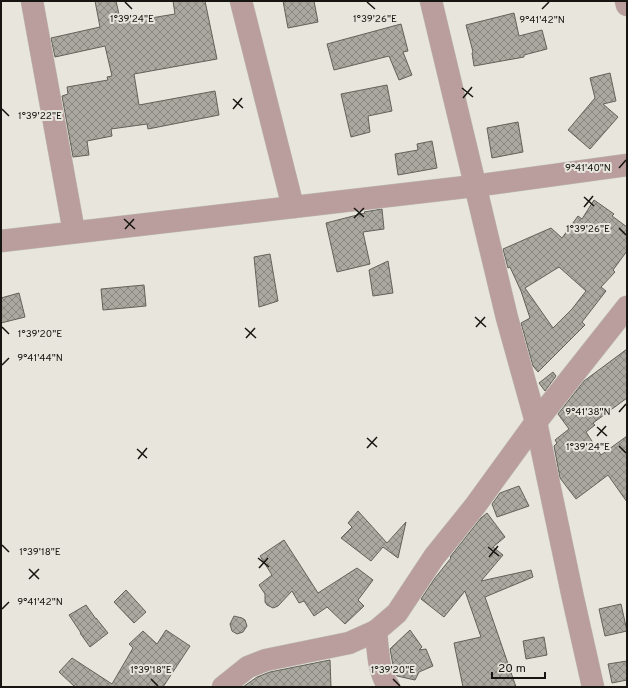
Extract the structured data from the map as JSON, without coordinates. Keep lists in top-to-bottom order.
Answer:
{
  "scale_bar": "20 m",
  "coordinates": [
    "1°39'24\"E",
    "1°39'26\"E",
    "9°41'42\"N",
    "1°39'22\"E",
    "9°41'40\"N",
    "1°39'20\"E",
    "9°41'44\"N",
    "9°41'38\"N",
    "1°39'18\"E"
  ]
}
